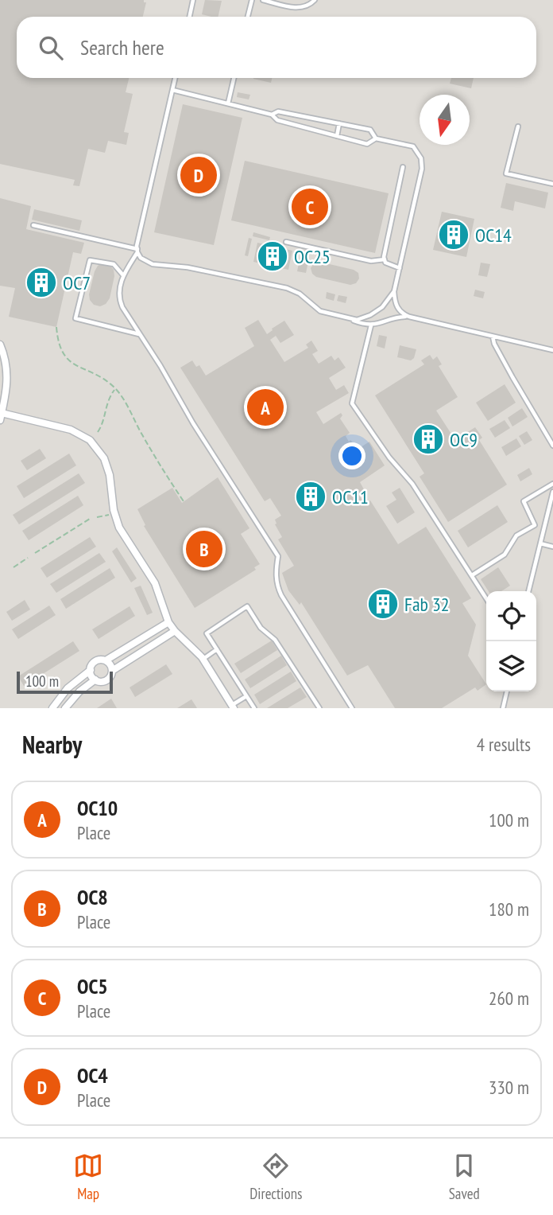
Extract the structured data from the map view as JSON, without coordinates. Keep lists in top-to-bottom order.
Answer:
{
  "places": {
    "building": [
      "OC14",
      "OC25",
      "OC7",
      "OC9",
      "OC11",
      "Fab 32"
    ]
  },
  "scale_bar": "100 m",
  "north": "bottom",
  "page": {
    "search": "Search here",
    "pins": [
      "D",
      "C",
      "A",
      "B"
    ],
    "scale": "100 m",
    "heading": ["Nearby", "4 results"],
    "list": [
      {
        "mark": "A",
        "name": "OC10",
        "note": "Place",
        "value": "100 m"
      },
      {
        "mark": "B",
        "name": "OC8",
        "note": "Place",
        "value": "180 m"
      },
      {
        "mark": "C",
        "name": "OC5",
        "note": "Place",
        "value": "260 m"
      },
      {
        "mark": "D",
        "name": "OC4",
        "note": "Place",
        "value": "330 m"
      }
    ],
    "nav": ["Map", "Directions", "Saved"]
  }
}
